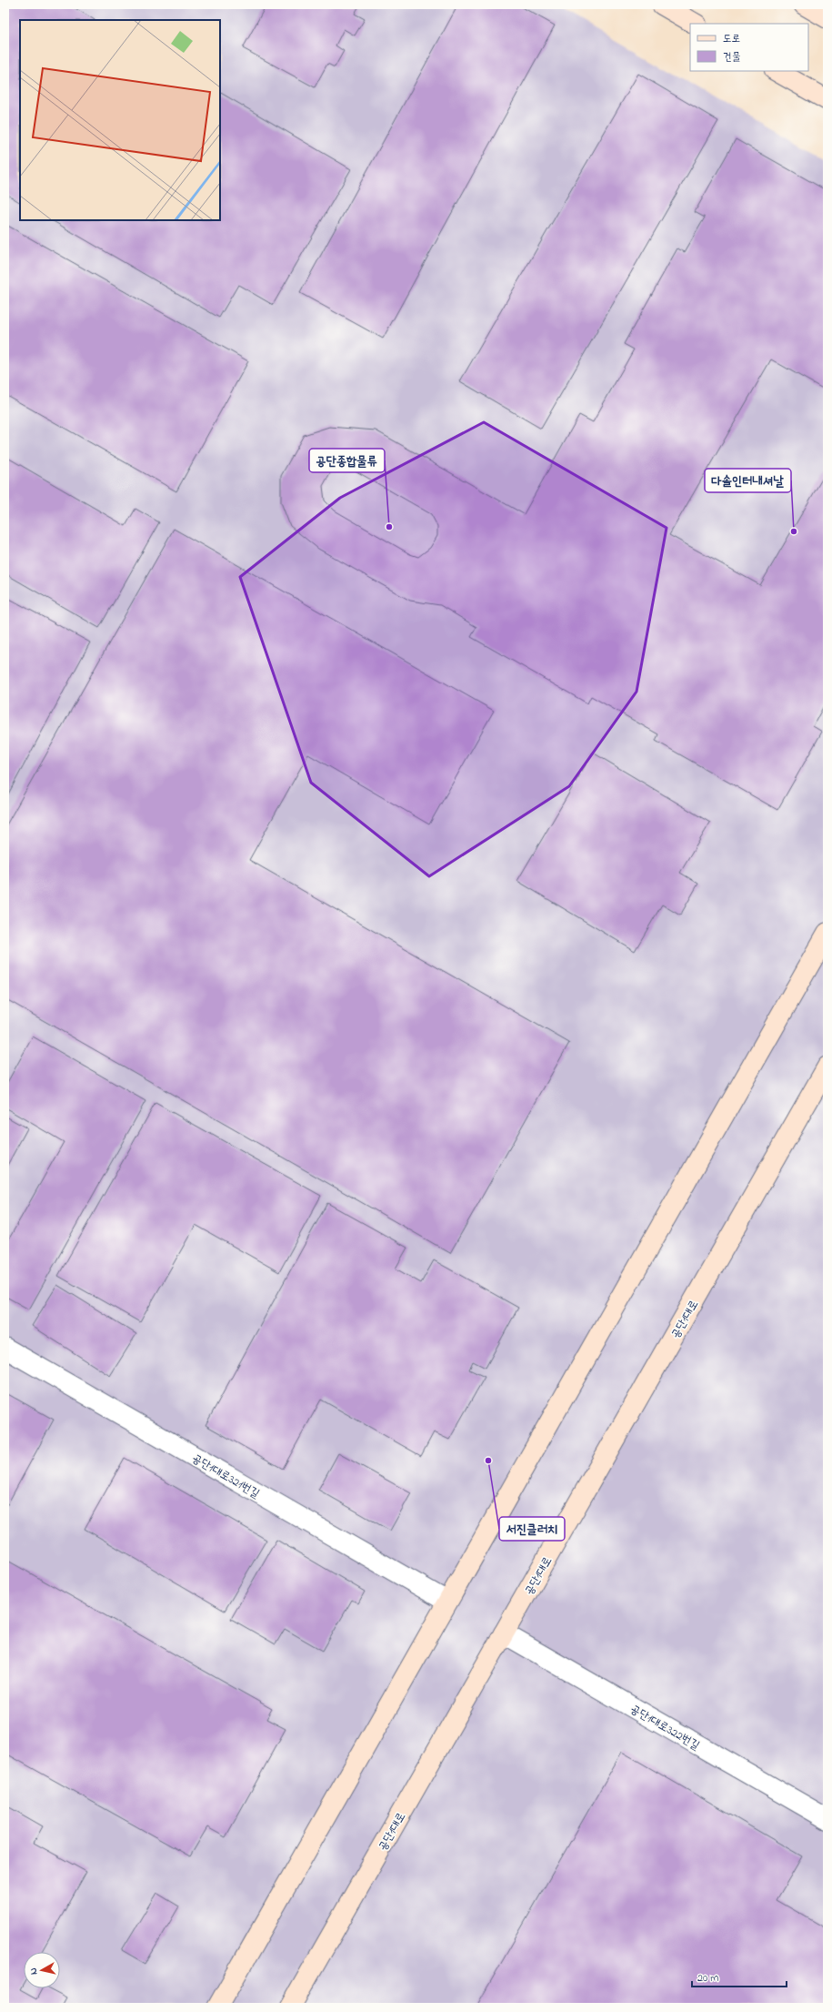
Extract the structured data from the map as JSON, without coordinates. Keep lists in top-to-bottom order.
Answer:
{
  "streets": {
    "main road": ["공단1대로"],
    "street": ["공단1대로321번길", "공단1대로322번길"]
  },
  "crossings": [
    ["공단1대로", "공단1대로322번길"]
  ],
  "places": ["공단종합물류", "다솔인터내셔날", "서진클러치"],
  "legend": ["도로", "건물"],
  "scale_bar": "20 m",
  "north": "left"
}
